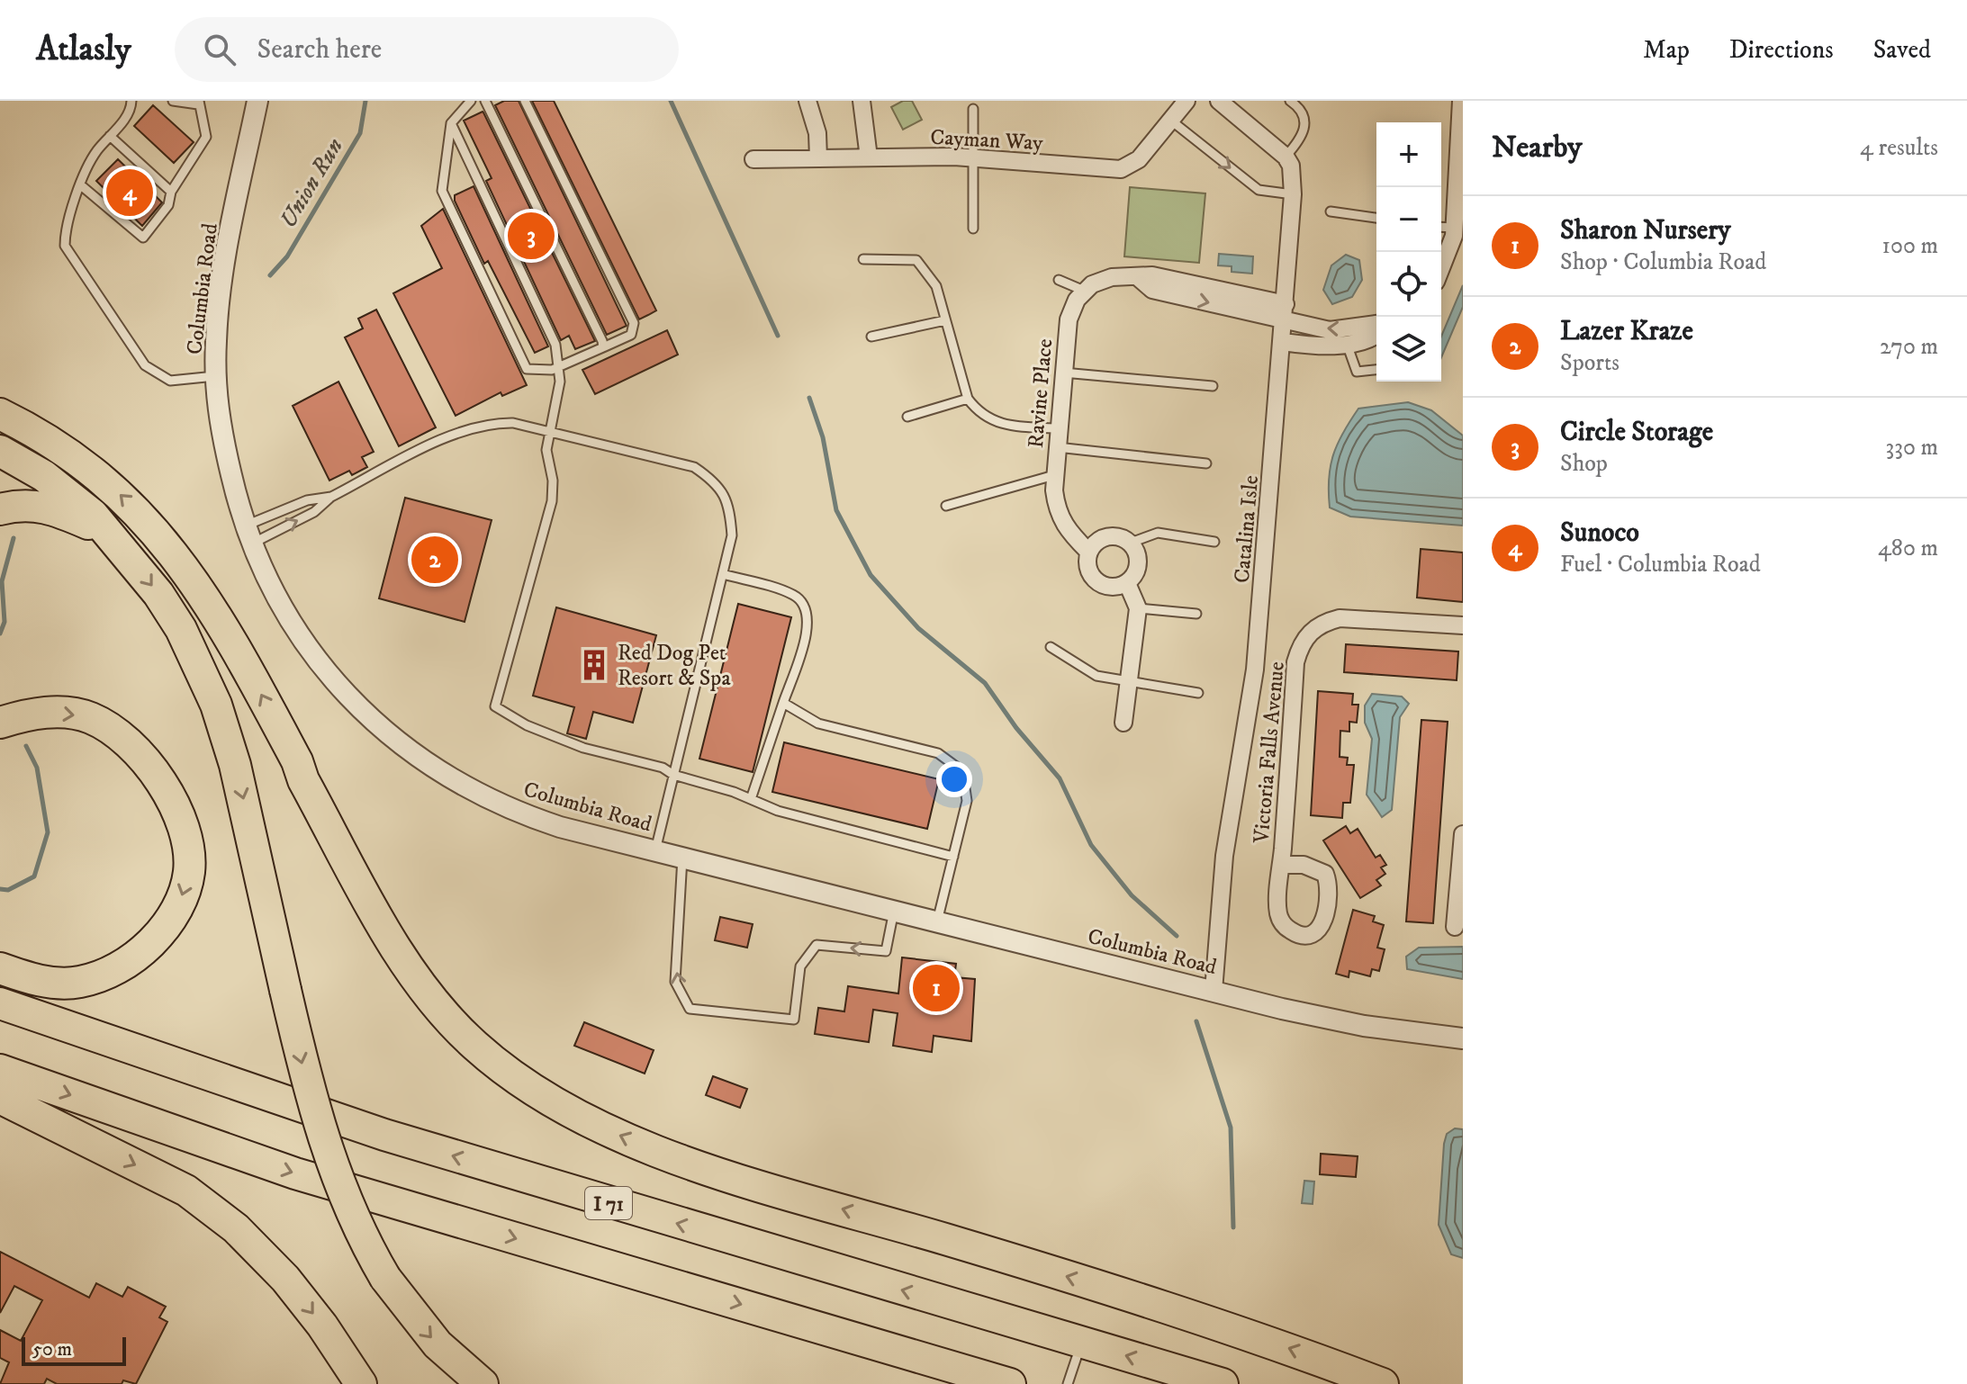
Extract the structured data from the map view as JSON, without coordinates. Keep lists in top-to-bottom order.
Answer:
{
  "streets": {
    "highway": ["I 71"],
    "street": [
      "Cayman Way",
      "Columbia Road",
      "Ravine Place",
      "Catalina Isle",
      "Victoria Falls Avenue"
    ]
  },
  "crossings": [
    ["Columbia Road", "Catalina Isle"]
  ],
  "water": ["Union Run"],
  "places": {
    "building": ["Red Dog Pet Resort & Spa"]
  },
  "scale_bar": "50 m",
  "page": {
    "header": "Atlasly",
    "search": "Search here",
    "nav": ["Map", "Directions", "Saved"],
    "heading": ["Nearby", "4 results"],
    "map_buttons": ["+", "−"],
    "pins": [
      "4",
      "3",
      "2",
      "1"
    ],
    "list": [
      {
        "mark": "1",
        "name": "Sharon Nursery",
        "note": "Shop · Columbia Road",
        "value": "100 m"
      },
      {
        "mark": "2",
        "name": "Lazer Kraze",
        "note": "Sports",
        "value": "270 m"
      },
      {
        "mark": "3",
        "name": "Circle Storage",
        "note": "Shop",
        "value": "330 m"
      },
      {
        "mark": "4",
        "name": "Sunoco",
        "note": "Fuel · Columbia Road",
        "value": "480 m"
      }
    ],
    "scale": "50 m"
  }
}
